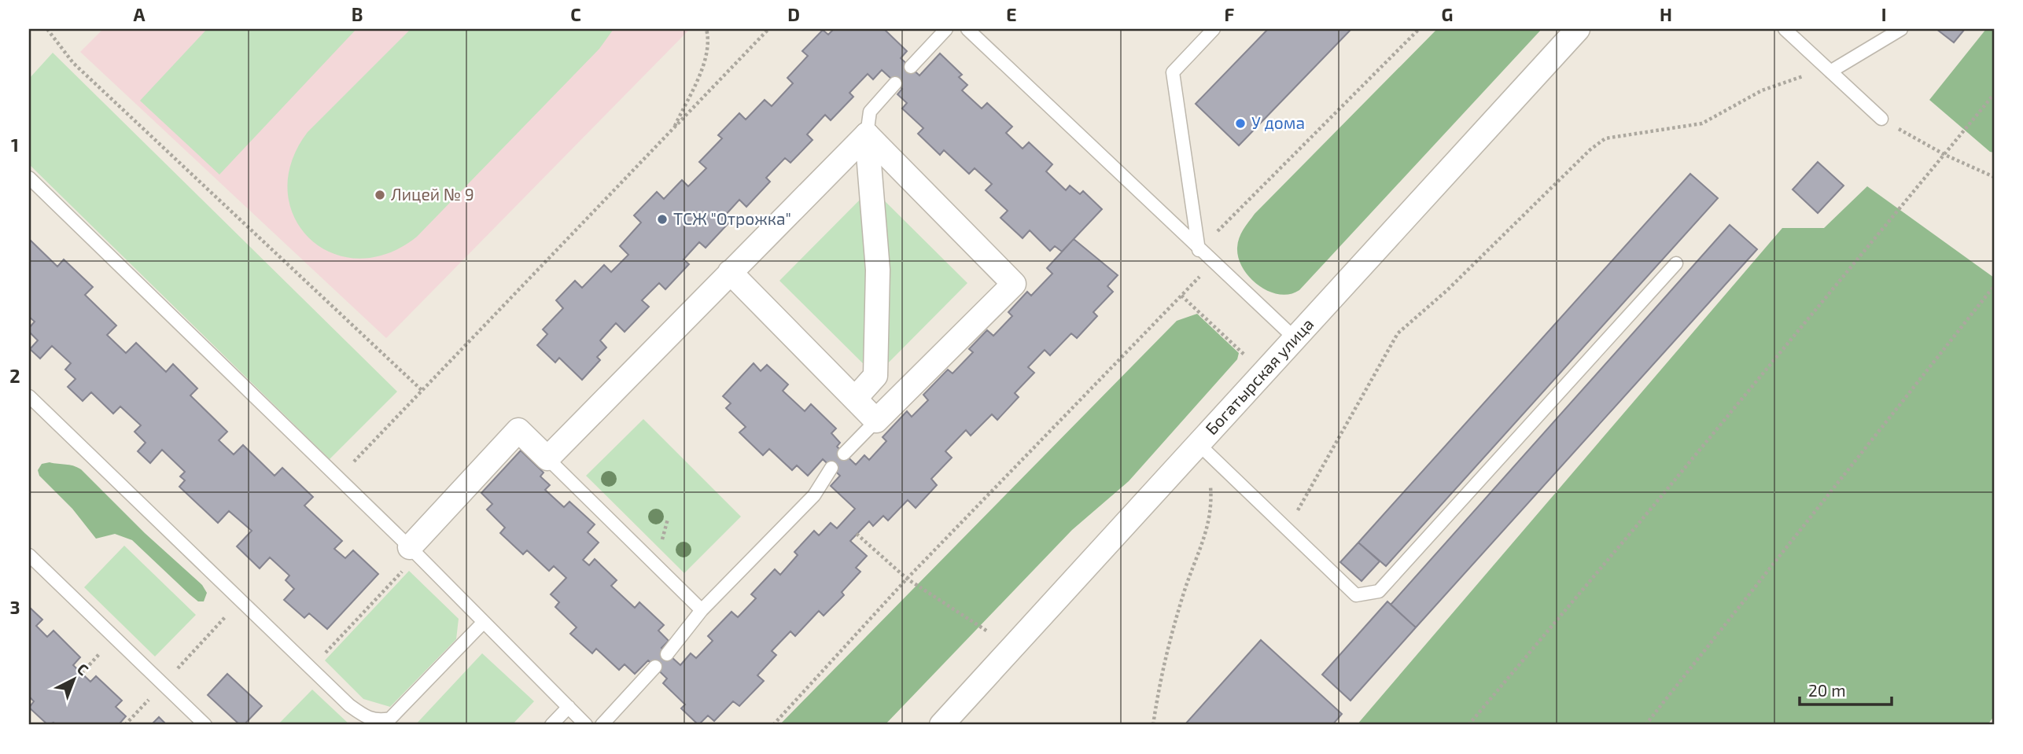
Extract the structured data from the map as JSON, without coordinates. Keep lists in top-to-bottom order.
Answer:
{
  "streets": {
    "street": ["Богатырская улица"]
  },
  "places": ["У дома", "Лицей № 9", "ТСЖ \"Отрожка\""],
  "scale_bar": "20 m",
  "north": "top right",
  "grid": {
    "columns": [
      "A",
      "B",
      "C",
      "D",
      "E",
      "F",
      "G",
      "H",
      "I"
    ],
    "rows": ["1", "2", "3"]
  }
}
